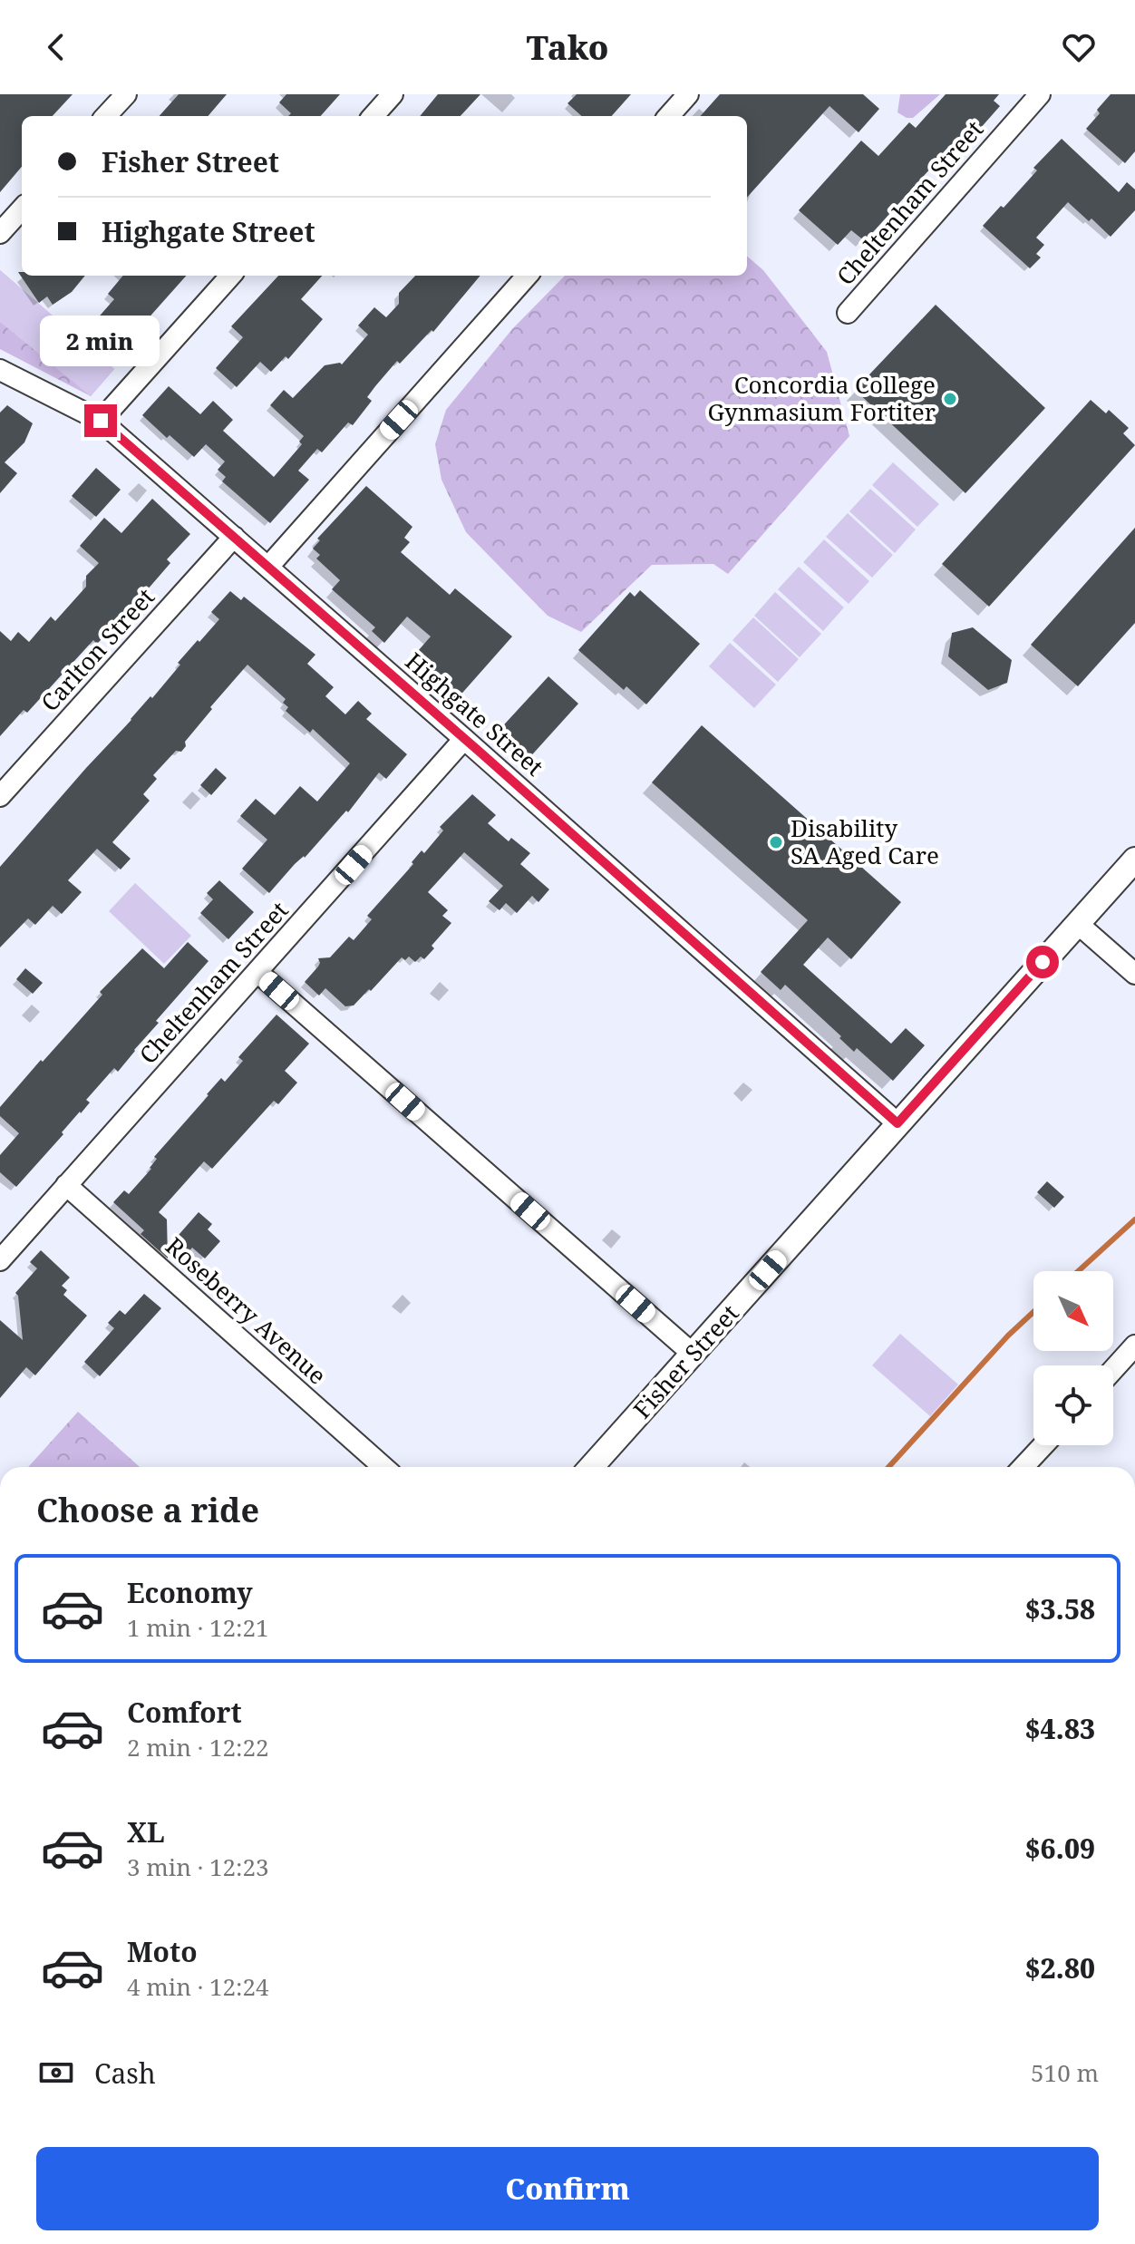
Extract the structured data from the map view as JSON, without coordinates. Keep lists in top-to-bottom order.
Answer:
{
  "streets": {
    "street": [
      "Cheltenham Street",
      "Carlton Street",
      "Highgate Street",
      "Roseberry Avenue",
      "Fisher Street"
    ]
  },
  "crossings": [
    ["Cheltenham Street", "Highgate Street"],
    ["Cheltenham Street", "Roseberry Avenue"],
    ["Carlton Street", "Highgate Street"],
    ["Highgate Street", "Fisher Street"]
  ],
  "places": ["Concordia College Gynmasium Fortiter", "Disability SA Aged Care"],
  "north": "bottom right",
  "page": {
    "header": "Tako",
    "banner": ["Fisher Street", "Highgate Street"],
    "bubble": "2 min",
    "heading": "Choose a ride",
    "list": [
      {
        "name": "Economy",
        "note": "1 min · 12:21",
        "value": "$3.58"
      },
      {
        "name": "Comfort",
        "note": "2 min · 12:22",
        "value": "$4.83"
      },
      {
        "name": "XL",
        "note": "3 min · 12:23",
        "value": "$6.09"
      },
      {
        "name": "Moto",
        "note": "4 min · 12:24",
        "value": "$2.80"
      }
    ],
    "pay": ["Cash", "510 m"],
    "buttons": "Confirm"
  }
}
